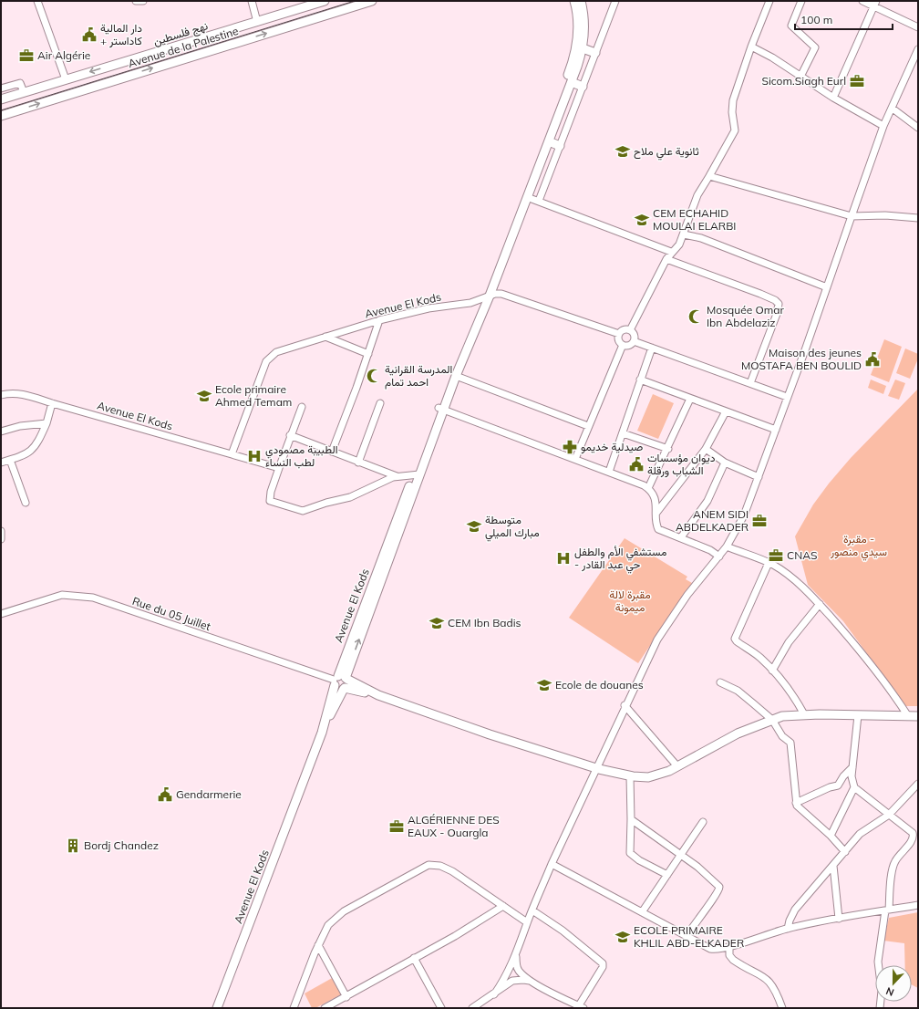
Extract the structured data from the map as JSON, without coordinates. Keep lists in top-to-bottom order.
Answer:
{
  "streets": {
    "main road": ["نهج فلسطين", "Avenue de la Palestine", "Avenue El Kods"],
    "street": ["Rue du 05 Juillet"]
  },
  "crossings": [
    ["Avenue El Kods", "Rue du 05 Juillet"]
  ],
  "one_way": ["نهج فلسطين", "Avenue de la Palestine"],
  "parks": ["مقبرة - سيدي منصور", "مقبرة لالة ميمونة"],
  "places": {
    "public building": [
      "دار المالية + كاداستر",
      "Maison des jeunes MOSTAFA BEN BOULID",
      "ديوان مؤسسات الشباب ورقلة",
      "Gendarmerie"
    ],
    "office": [
      "Air Algérie",
      "Sicom.Siagh Eurl",
      "ANEM SIDI ABDELKADER",
      "CNAS",
      "ALGÉRIENNE DES EAUX - Ouargla"
    ],
    "school or university": [
      "ثانوية علي ملاح",
      "CEM ECHAHID MOULAI ELARBI",
      "Ecole primaire Ahmed Temam",
      "متوسطة مبارك الميلي",
      "CEM Ibn Badis",
      "Ecole de douanes",
      "ECOLE PRIMAIRE KHLIL ABD-ELKADER"
    ],
    "mosque": ["Mosquée Omar Ibn Abdelaziz", "المدرسة القرانية احمد تمام"],
    "pharmacy": ["صيدلية خديمو"],
    "hospital": ["الطبيبة مصمودي لطب النساء", "مستشفي الأم والطفل - حي عبد القادر"],
    "building": ["Bordj Chandez"]
  },
  "scale_bar": "100 m",
  "north": "bottom"
}
